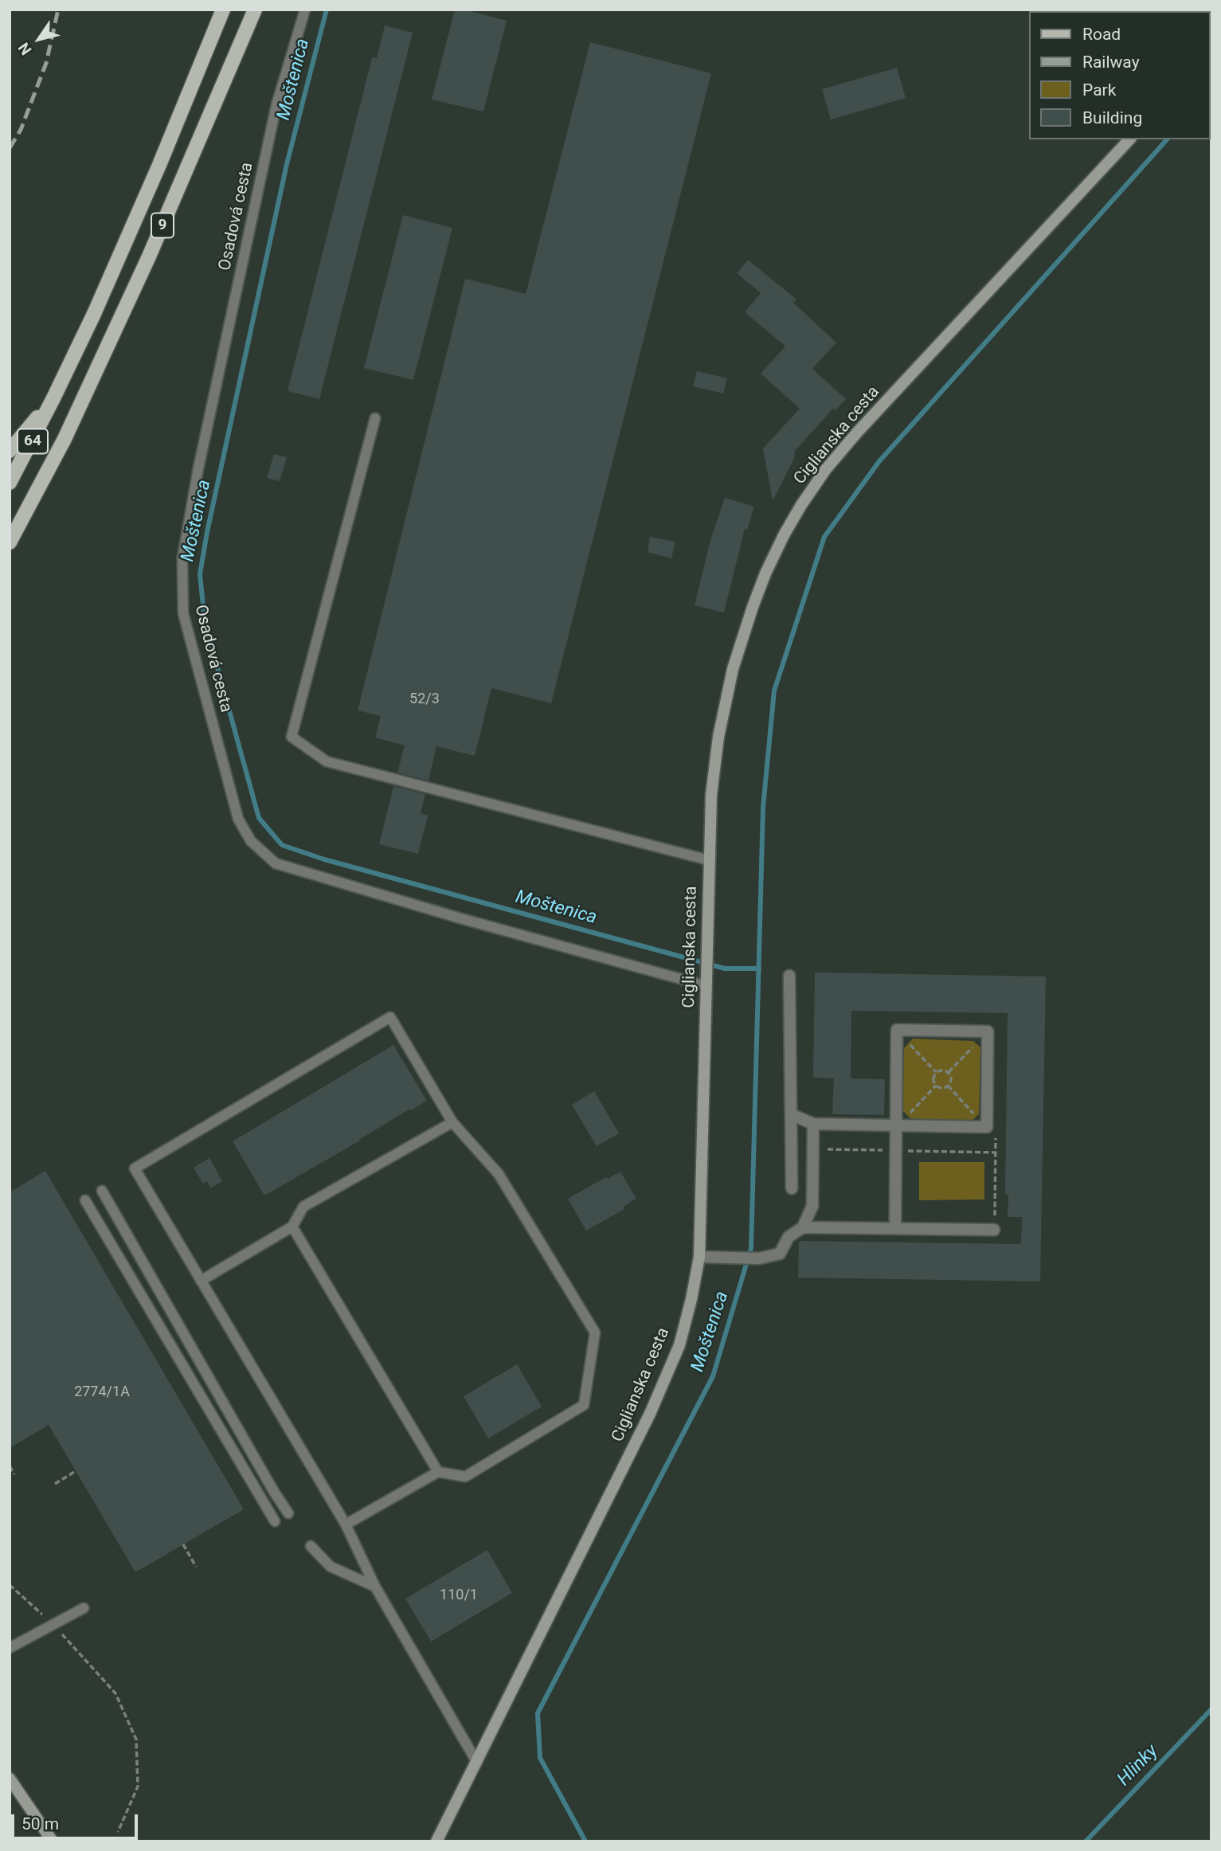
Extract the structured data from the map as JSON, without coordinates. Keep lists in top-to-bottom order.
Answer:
{
  "streets": {
    "main road": ["9", "64"],
    "street": ["Ciglianska cesta"],
    "lane": ["Osadová cesta"]
  },
  "crossings": [
    ["Osadová cesta", "Ciglianska cesta"],
    ["9", "64"]
  ],
  "water": ["Moštenica", "Hlinky"],
  "house_numbers": ["52/3", "2774/1A", "110/1"],
  "legend": [
    "Road",
    "Railway",
    "Park",
    "Building"
  ],
  "scale_bar": "50 m",
  "north": "bottom left"
}
